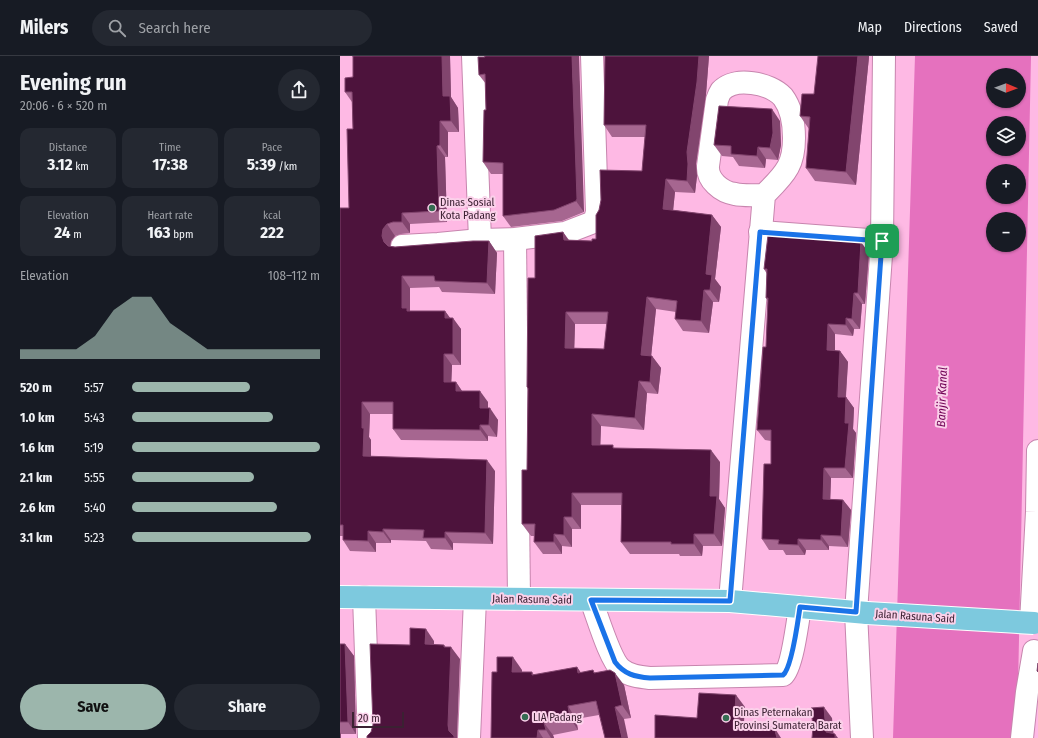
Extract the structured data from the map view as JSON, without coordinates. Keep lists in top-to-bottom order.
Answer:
{
  "streets": {
    "main road": ["Jalan Rasuna Said"]
  },
  "water": ["Banjir Kanal"],
  "places": ["Dinas Sosial Kota Padang", "LIA Padang", "Dinas Peternakan Provinsi Sumatera Barat"],
  "scale_bar": "20 m",
  "north": "right",
  "page": {
    "header": "Milers",
    "search": "Search here",
    "nav": ["Map", "Directions", "Saved"],
    "heading": ["Evening run", "20:06 · 6 × 520 m"],
    "map_buttons": ["+", "−"],
    "stats": [
      ["Distance", "3.12 km"],
      ["Time", "17:38"],
      ["Pace", "5:39 /km"],
      ["Elevation", "24 m"],
      ["Heart rate", "163 bpm"],
      ["kcal", "222"]
    ],
    "chart": ["Elevation", "108–112 m"],
    "list": [
      {
        "name": "520 m",
        "note": "5:57"
      },
      {
        "name": "1.0 km",
        "note": "5:43"
      },
      {
        "name": "1.6 km",
        "note": "5:19"
      },
      {
        "name": "2.1 km",
        "note": "5:55"
      },
      {
        "name": "2.6 km",
        "note": "5:40"
      },
      {
        "name": "3.1 km",
        "note": "5:23"
      }
    ],
    "buttons": ["Save", "Share"],
    "scale": "20 m"
  }
}
